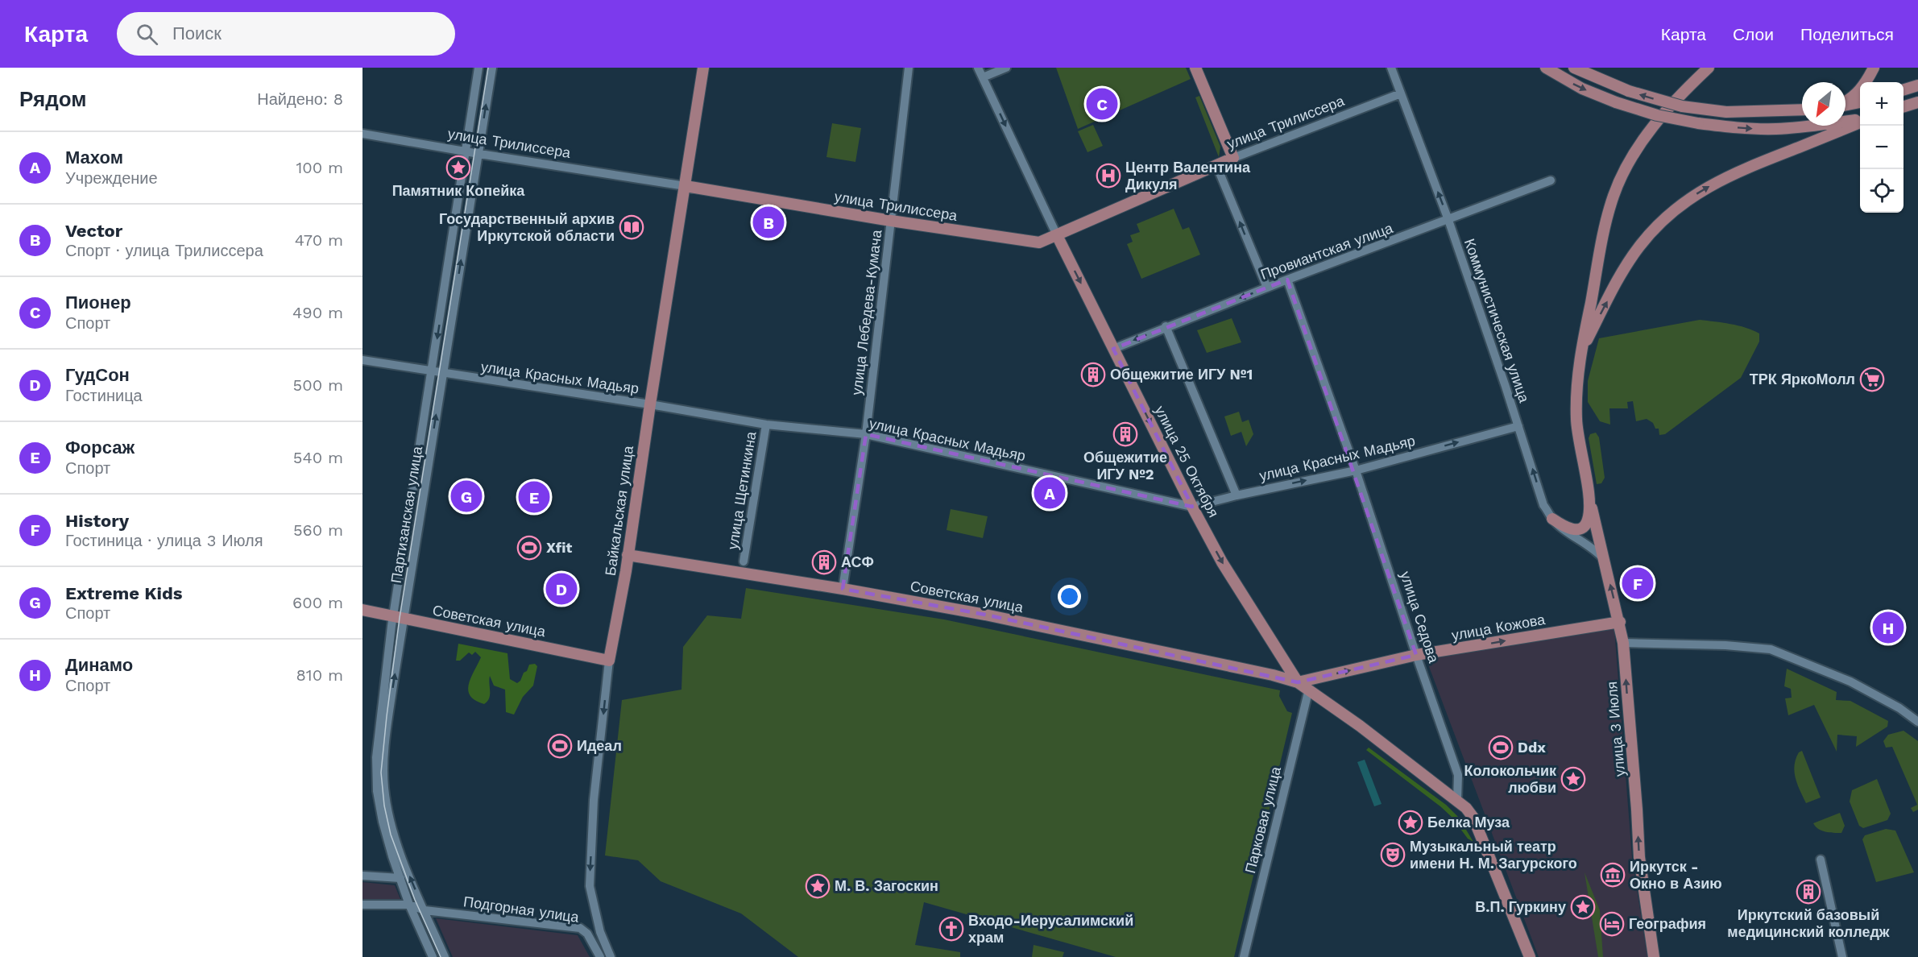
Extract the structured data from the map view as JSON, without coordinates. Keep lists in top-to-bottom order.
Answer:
{
  "streets": {
    "main road": [
      "улица Трилиссера",
      "улица 25 Октября",
      "Байкальская улица",
      "Советская улица",
      "улица Кожова",
      "улица 3 Июля"
    ],
    "street": [
      "Провиантская улица",
      "улица Лебедева-Кумача",
      "Коммунистическая улица",
      "улица Красных Мадьяр",
      "улица Щетинкина",
      "Партизанская улица",
      "улица Седова",
      "Парковая улица",
      "Подгорная улица"
    ]
  },
  "crossings": [
    ["улица Трилиссера", "улица Лебедева-Кумача"],
    ["улица Трилиссера", "Коммунистическая улица"],
    ["улица Трилиссера", "улица 25 Октября"],
    ["улица Трилиссера", "Байкальская улица"],
    ["улица Трилиссера", "Партизанская улица"],
    ["Провиантская улица", "Коммунистическая улица"],
    ["Провиантская улица", "улица 25 Октября"],
    ["Провиантская улица", "улица Седова"],
    ["улица Лебедева-Кумача", "улица Красных Мадьяр"],
    ["улица Лебедева-Кумача", "Советская улица"],
    ["Коммунистическая улица", "улица Красных Мадьяр"],
    ["Коммунистическая улица", "улица 3 Июля"],
    ["улица Красных Мадьяр", "улица 25 Октября"],
    ["улица Красных Мадьяр", "улица Щетинкина"],
    ["улица Красных Мадьяр", "Байкальская улица"],
    ["улица Красных Мадьяр", "Партизанская улица"],
    ["улица Красных Мадьяр", "улица Седова"],
    ["улица 25 Октября", "Советская улица"],
    ["улица 25 Октября", "улица Седова"],
    ["улица 25 Октября", "улица Кожова"],
    ["улица 25 Октября", "Парковая улица"],
    ["Байкальская улица", "Советская улица"],
    ["Партизанская улица", "Советская улица"],
    ["Партизанская улица", "Подгорная улица"],
    ["Советская улица", "улица Кожова"],
    ["улица Седова", "улица Кожова"],
    ["улица Кожова", "улица 3 Июля"]
  ],
  "one_way": [
    "Провиантская улица",
    "Коммунистическая улица",
    "улица 25 Октября",
    "улица Кожова",
    "улица 3 Июля"
  ],
  "places": {
    "place": [
      "Памятник Копейка",
      "Колокольчик любви",
      "Белка Муза",
      "М. В. Загоскин",
      "В.П. Гуркину"
    ],
    "hospital": ["Центр Валентина Дикуля"],
    "library": ["Государственный архив Иркутской области"],
    "building": [
      "Общежитие ИГУ №1",
      "Общежитие ИГУ №2",
      "АСФ",
      "Иркутский базовый медицинский колледж"
    ],
    "supermarket": ["ТРК ЯркоМолл"],
    "sports": ["Xfit", "Идеал", "Ddx"],
    "theatre": ["Музыкальный театр имени Н. М. Загурского"],
    "museum": ["Иркутск - Окно в Азию"],
    "hotel": ["География"],
    "church": ["Входо-Иерусалимский храм"]
  },
  "north": "bottom left",
  "page": {
    "header": "Карта",
    "search": "Поиск",
    "nav": ["Карта", "Слои", "Поделиться"],
    "heading": ["Рядом", "Найдено: 8"],
    "map_buttons": ["+", "−"],
    "pins": [
      "C",
      "B",
      "A",
      "G",
      "E",
      "F",
      "D",
      "H"
    ],
    "list": [
      {
        "mark": "A",
        "name": "Махом",
        "note": "Учреждение",
        "value": "100 m"
      },
      {
        "mark": "B",
        "name": "Vector",
        "note": "Спорт · улица Трилиссера",
        "value": "470 m"
      },
      {
        "mark": "C",
        "name": "Пионер",
        "note": "Спорт",
        "value": "490 m"
      },
      {
        "mark": "D",
        "name": "ГудСон",
        "note": "Гостиница",
        "value": "500 m"
      },
      {
        "mark": "E",
        "name": "Форсаж",
        "note": "Спорт",
        "value": "540 m"
      },
      {
        "mark": "F",
        "name": "History",
        "note": "Гостиница · улица 3 Июля",
        "value": "560 m"
      },
      {
        "mark": "G",
        "name": "Extreme Kids",
        "note": "Спорт",
        "value": "600 m"
      },
      {
        "mark": "H",
        "name": "Динамо",
        "note": "Спорт",
        "value": "810 m"
      }
    ]
  }
}
